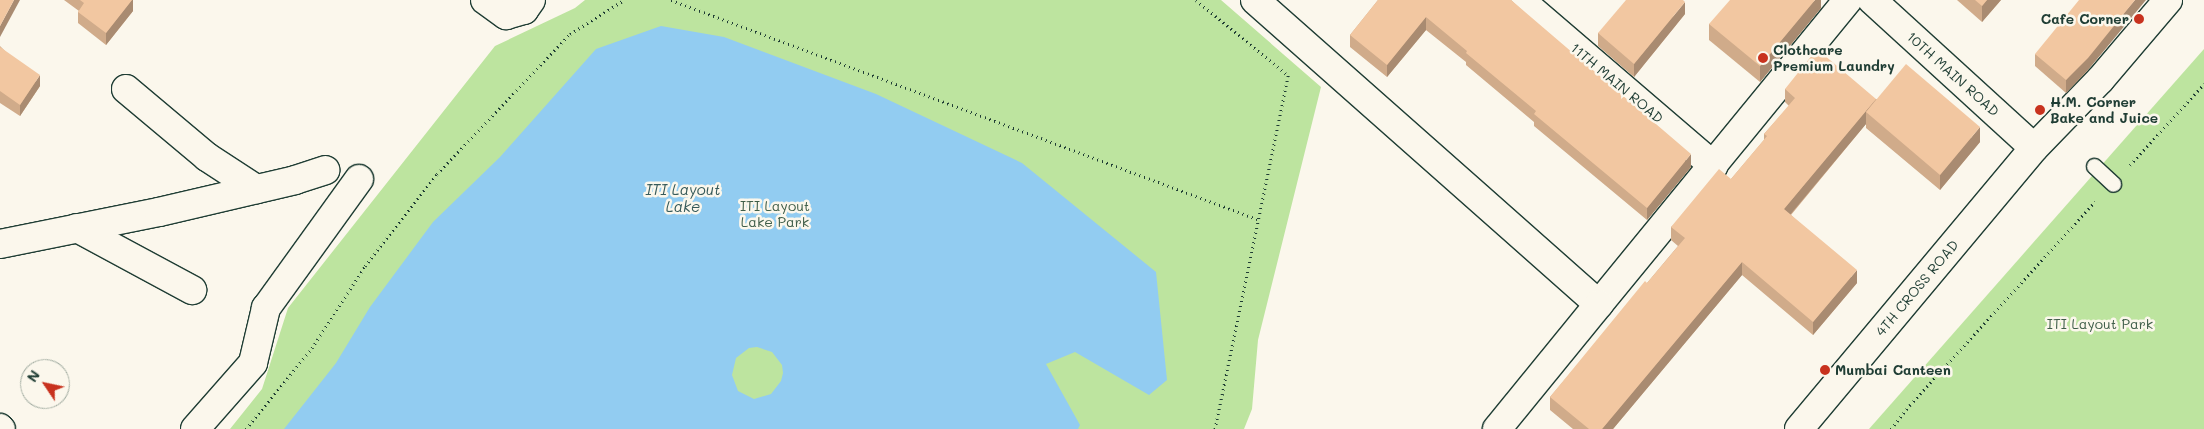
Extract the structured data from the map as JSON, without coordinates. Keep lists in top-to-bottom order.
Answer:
{
  "streets": {
    "street": ["10TH MAIN ROAD", "11TH MAIN ROAD", "4TH CROSS ROAD"]
  },
  "crossings": [
    ["10TH MAIN ROAD", "4TH CROSS ROAD"]
  ],
  "water": ["ITI Layout Lake"],
  "parks": ["ITI Layout Lake Park", "ITI Layout Park"],
  "places": [
    "Cafe Corner",
    "Clothcare Premium Laundry",
    "H.M. Corner Bake and Juice",
    "Mumbai Canteen"
  ],
  "north": "top left"
}
